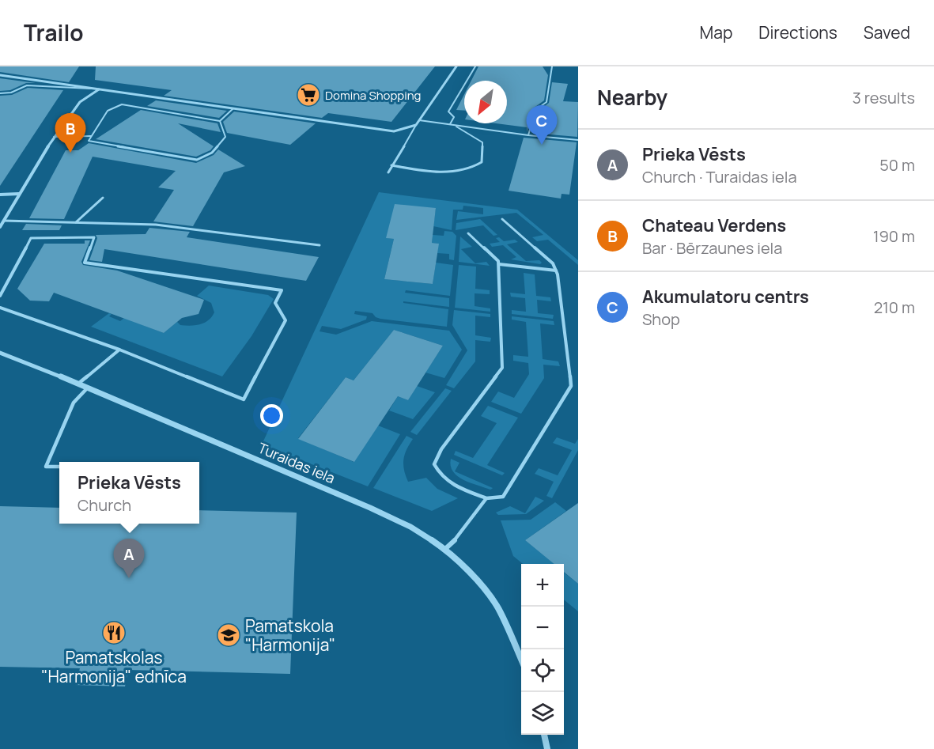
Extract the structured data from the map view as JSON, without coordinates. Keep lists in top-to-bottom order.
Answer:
{
  "streets": {
    "street": ["Turaidas iela"]
  },
  "places": {
    "supermarket": ["Domina Shopping"],
    "restaurant": ["Pamatskolas \"Harmonija\" ednīca"],
    "school or university": ["Pamatskola \"Harmonija\""]
  },
  "north": "bottom left",
  "page": {
    "header": "Trailo",
    "nav": ["Map", "Directions", "Saved"],
    "heading": ["Nearby", "3 results"],
    "pins": ["C", "B", "A"],
    "list": [
      {
        "mark": "A",
        "name": "Prieka Vēsts",
        "note": "Church · Turaidas iela",
        "value": "50 m"
      },
      {
        "mark": "B",
        "name": "Chateau Verdens",
        "note": "Bar · Bērzaunes iela",
        "value": "190 m"
      },
      {
        "mark": "C",
        "name": "Akumulatoru centrs",
        "note": "Shop",
        "value": "210 m"
      }
    ],
    "popup": ["Prieka Vēsts", "Church"],
    "map_buttons": ["+", "−"]
  }
}
